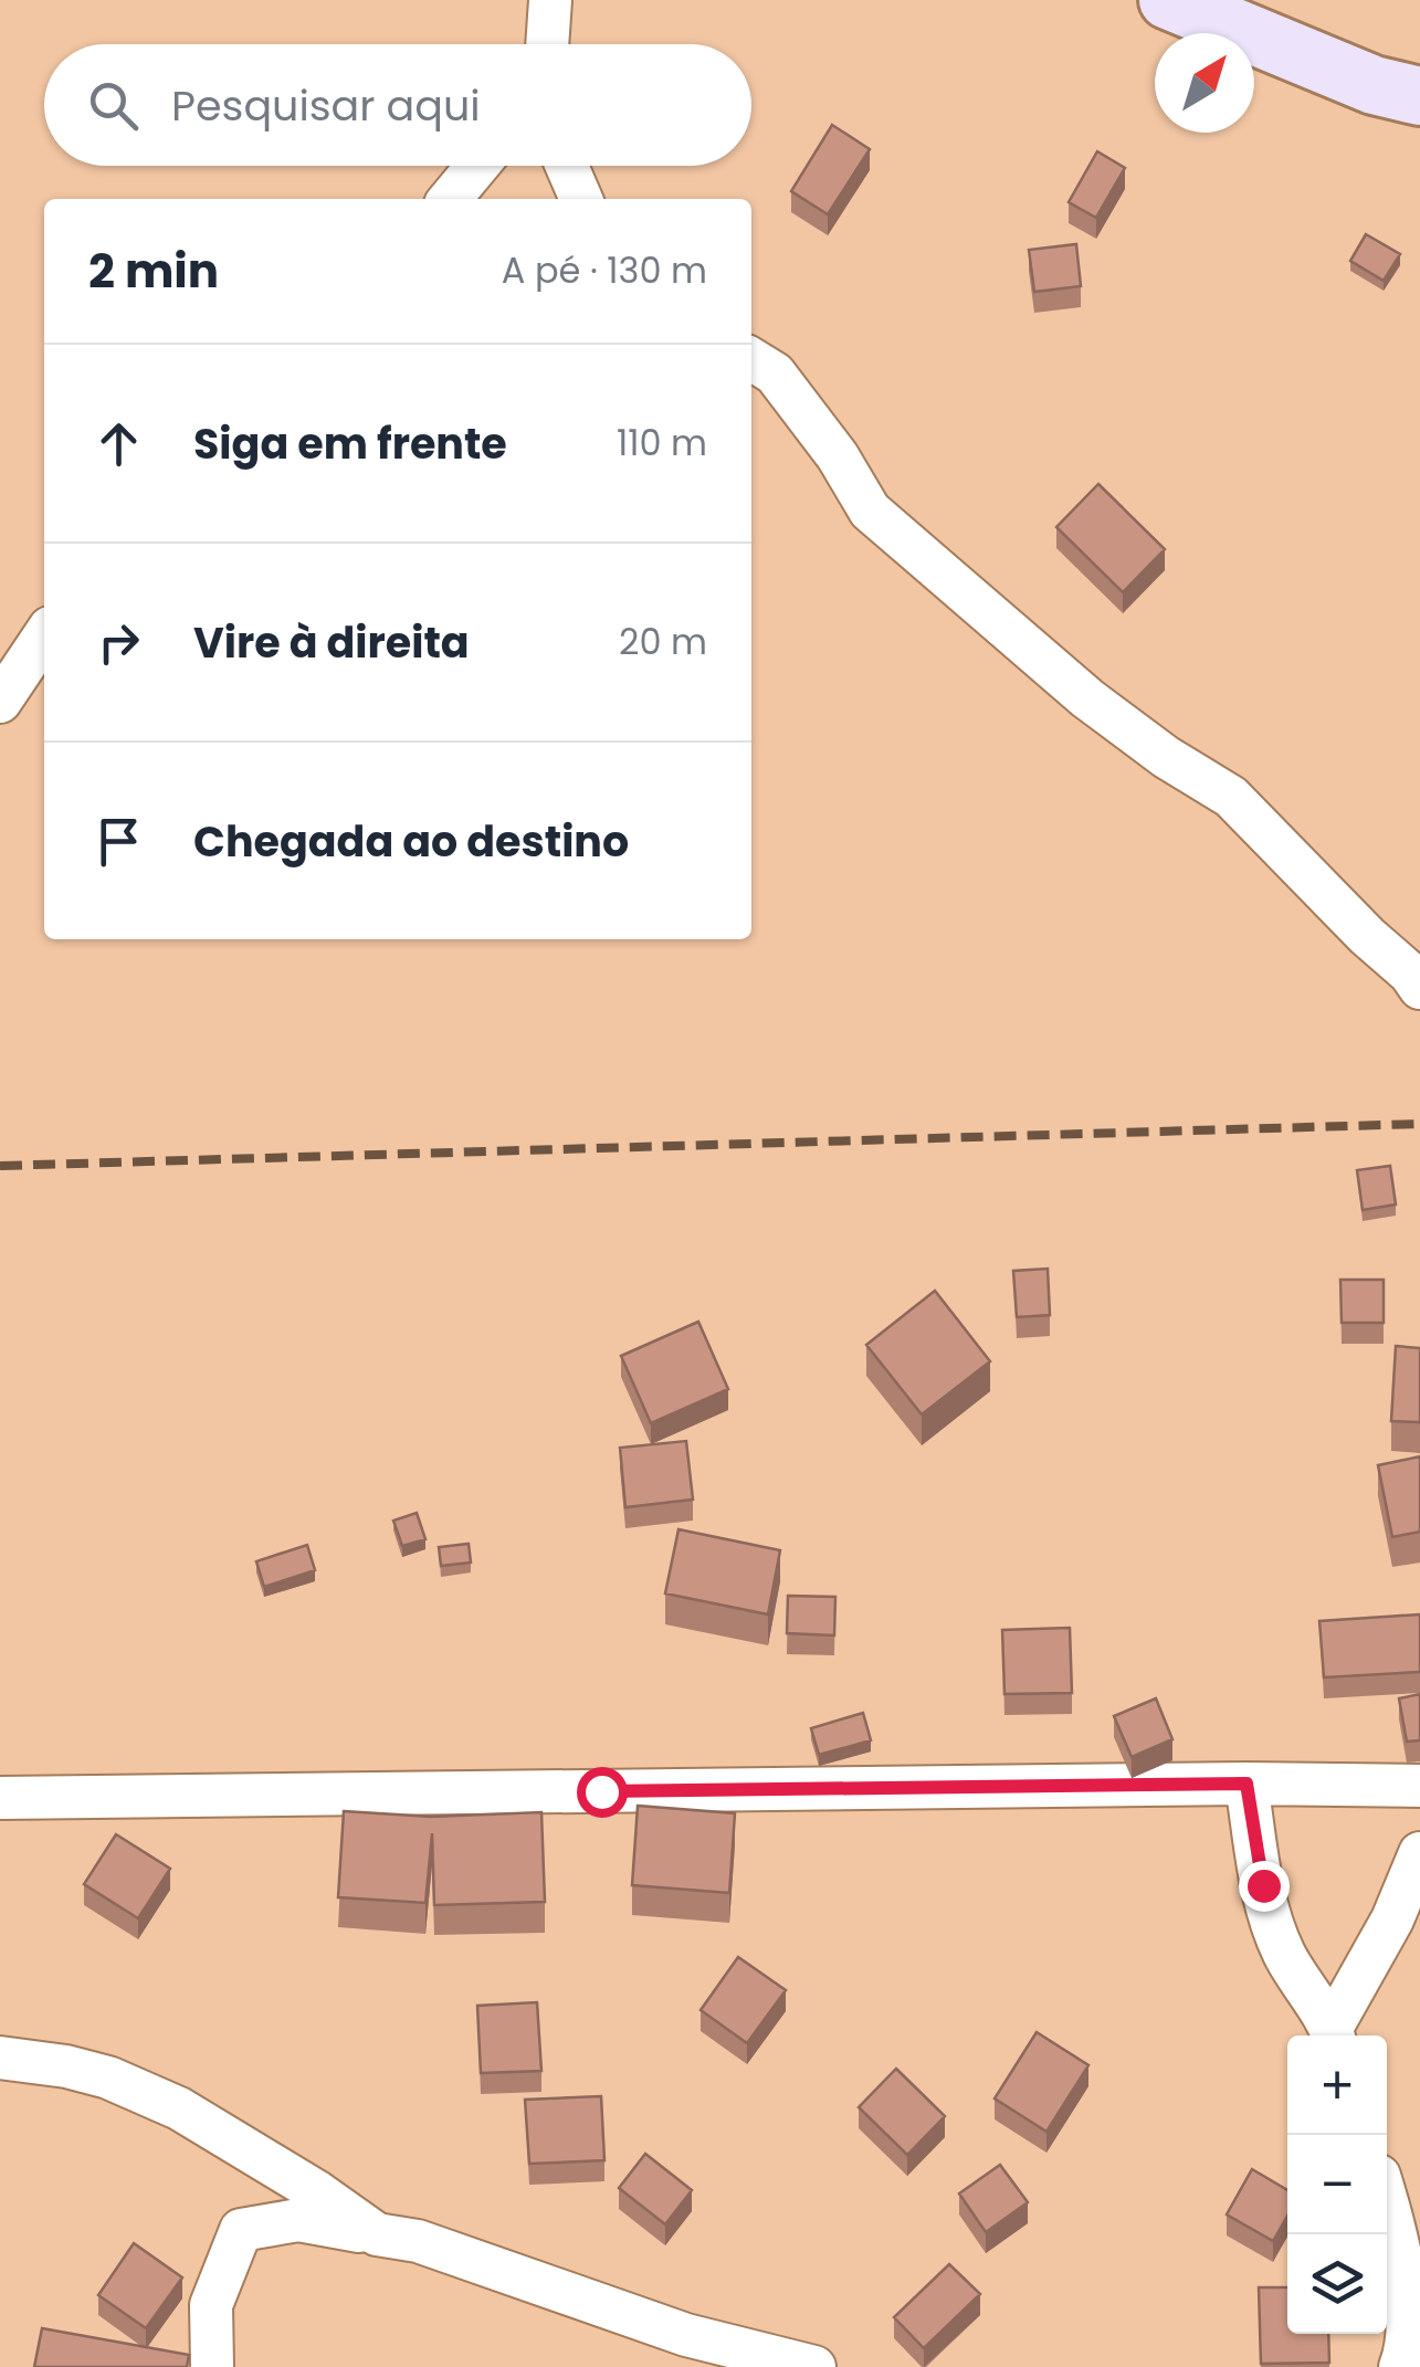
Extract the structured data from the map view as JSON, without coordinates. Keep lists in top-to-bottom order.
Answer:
{
  "north": "top right",
  "page": {
    "search": "Pesquisar aqui",
    "heading": ["2 min", "A pé · 130 m"],
    "list": [
      ["Siga em frente", "110 m"],
      ["Vire à direita", "20 m"],
      "Chegada ao destino"
    ],
    "map_buttons": ["+", "−"]
  }
}
